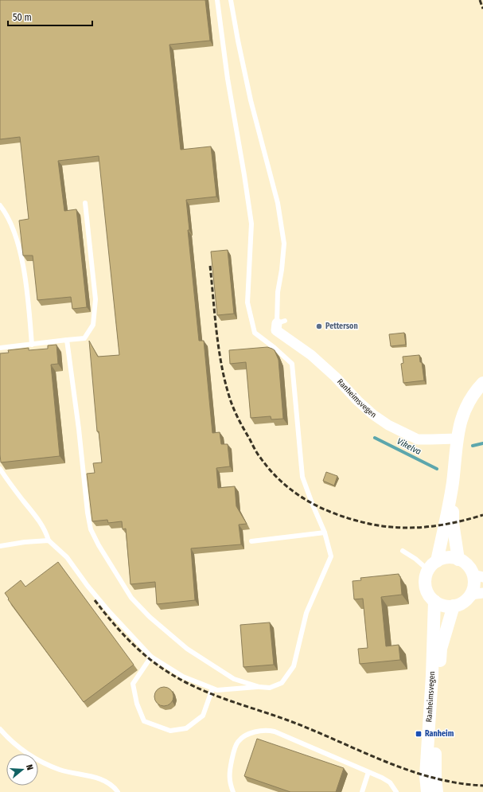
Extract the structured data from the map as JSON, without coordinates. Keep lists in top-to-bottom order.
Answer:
{
  "streets": {
    "street": ["Ranheimsvegen"]
  },
  "water": ["Vikelva"],
  "places": {
    "other": ["Petterson"],
    "transit": ["Ranheim"]
  },
  "scale_bar": "50 m",
  "north": "right"
}
